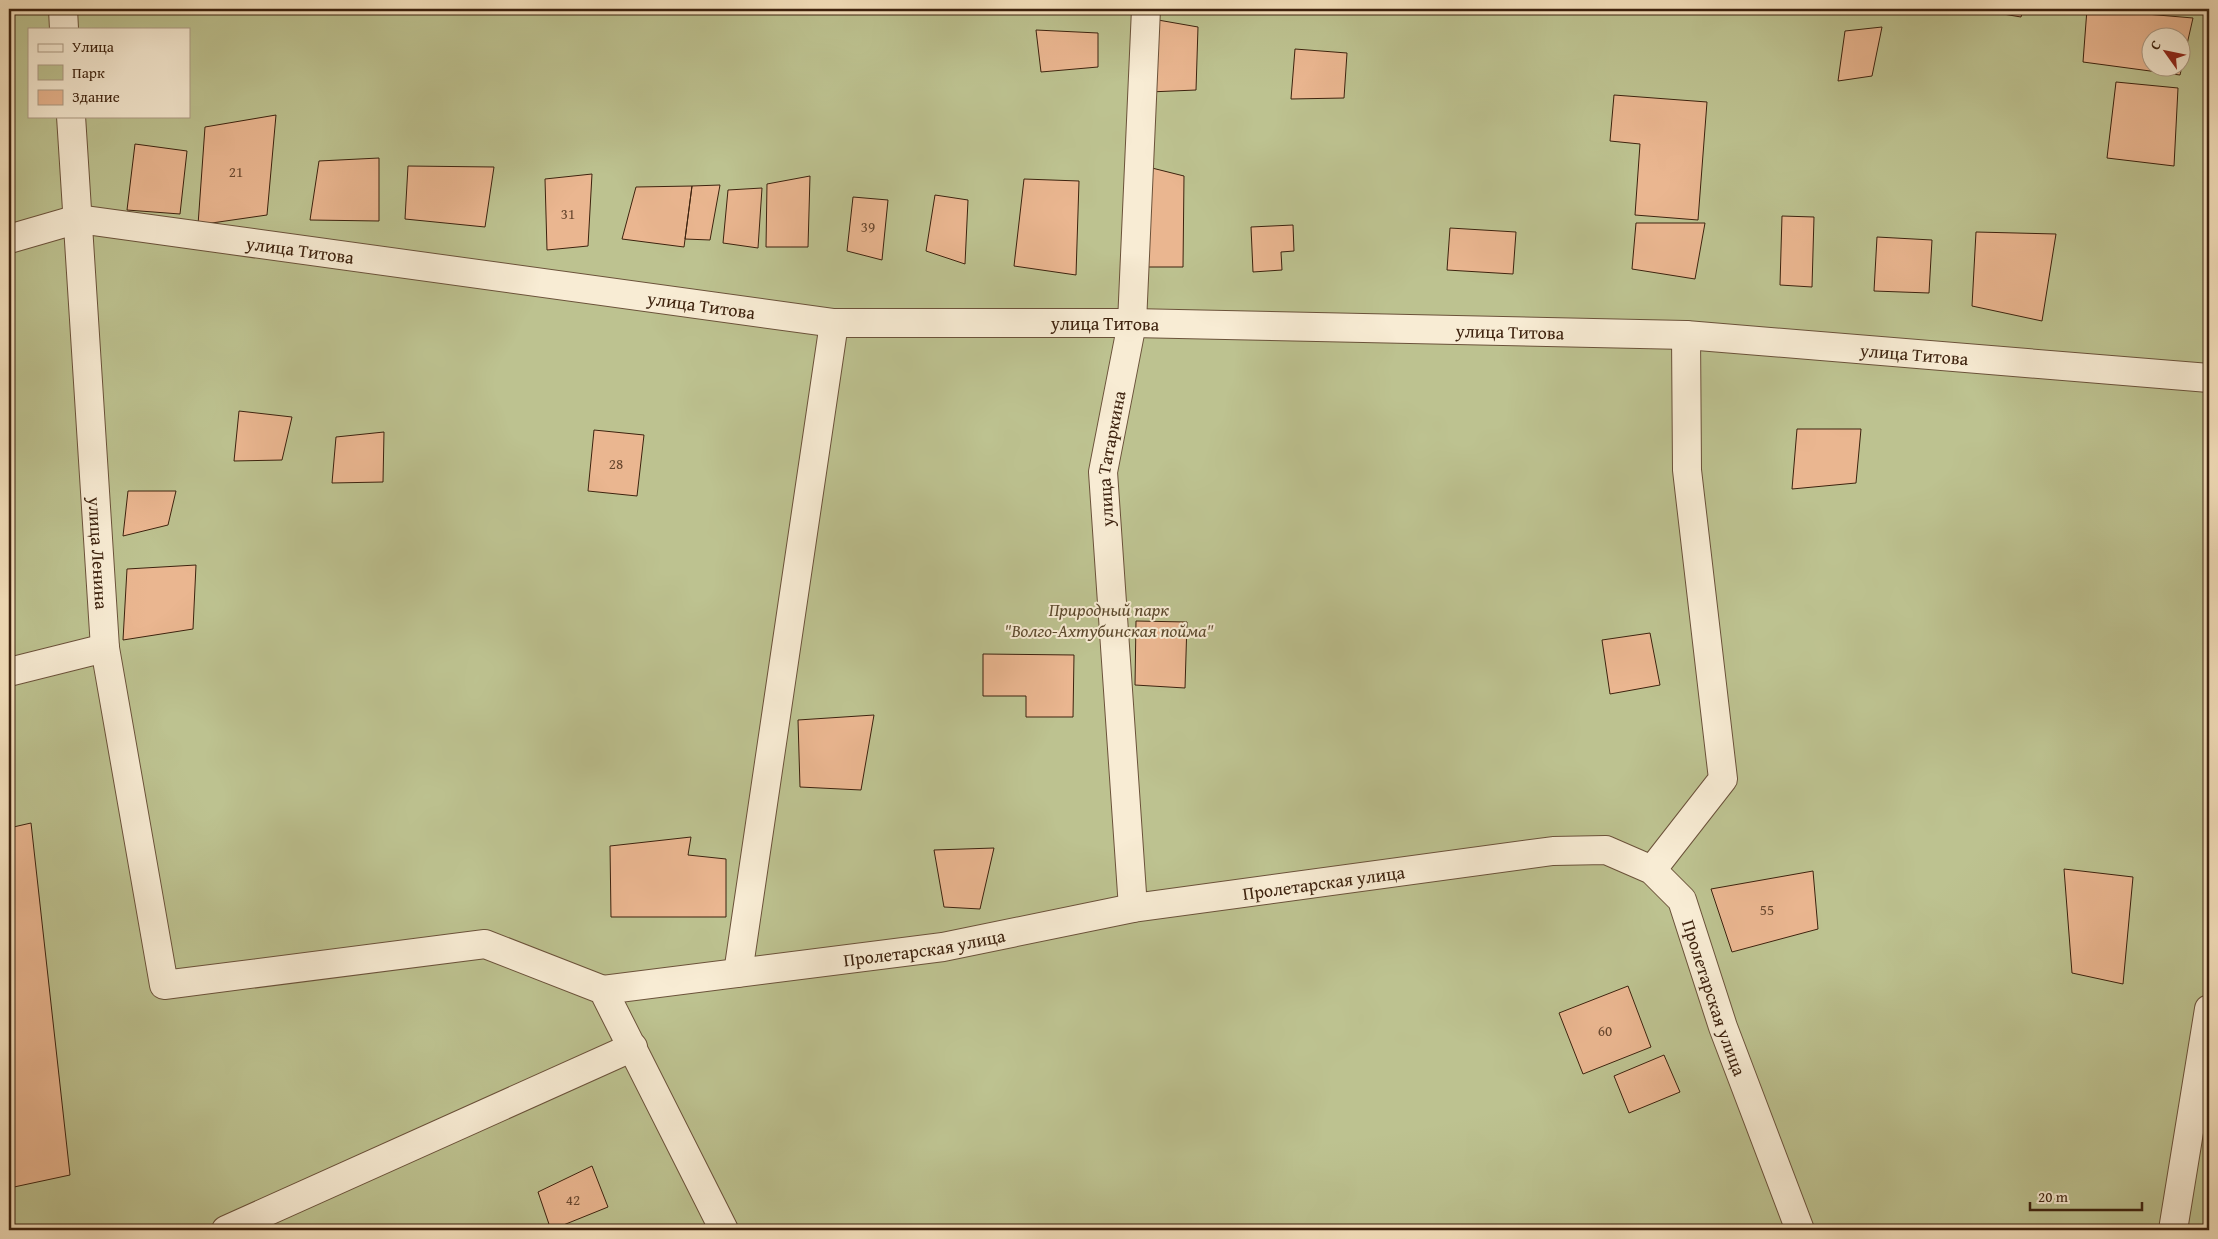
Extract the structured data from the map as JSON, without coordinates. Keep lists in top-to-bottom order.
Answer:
{
  "streets": {
    "street": [
      "улица Титова",
      "улица Татаркина",
      "улица Ленина",
      "Пролетарская улица"
    ]
  },
  "crossings": [
    ["улица Титова", "улица Татаркина"],
    ["улица Титова", "улица Ленина"],
    ["улица Татаркина", "Пролетарская улица"],
    ["улица Ленина", "Пролетарская улица"]
  ],
  "parks": ["Природный парк \"Волго-Ахтубинская пойма\""],
  "house_numbers": [
    "21",
    "31",
    "39",
    "28",
    "55",
    "60",
    "42"
  ],
  "legend": ["Улица", "Парк", "Здание"],
  "scale_bar": "20 m",
  "north": "top left"
}
